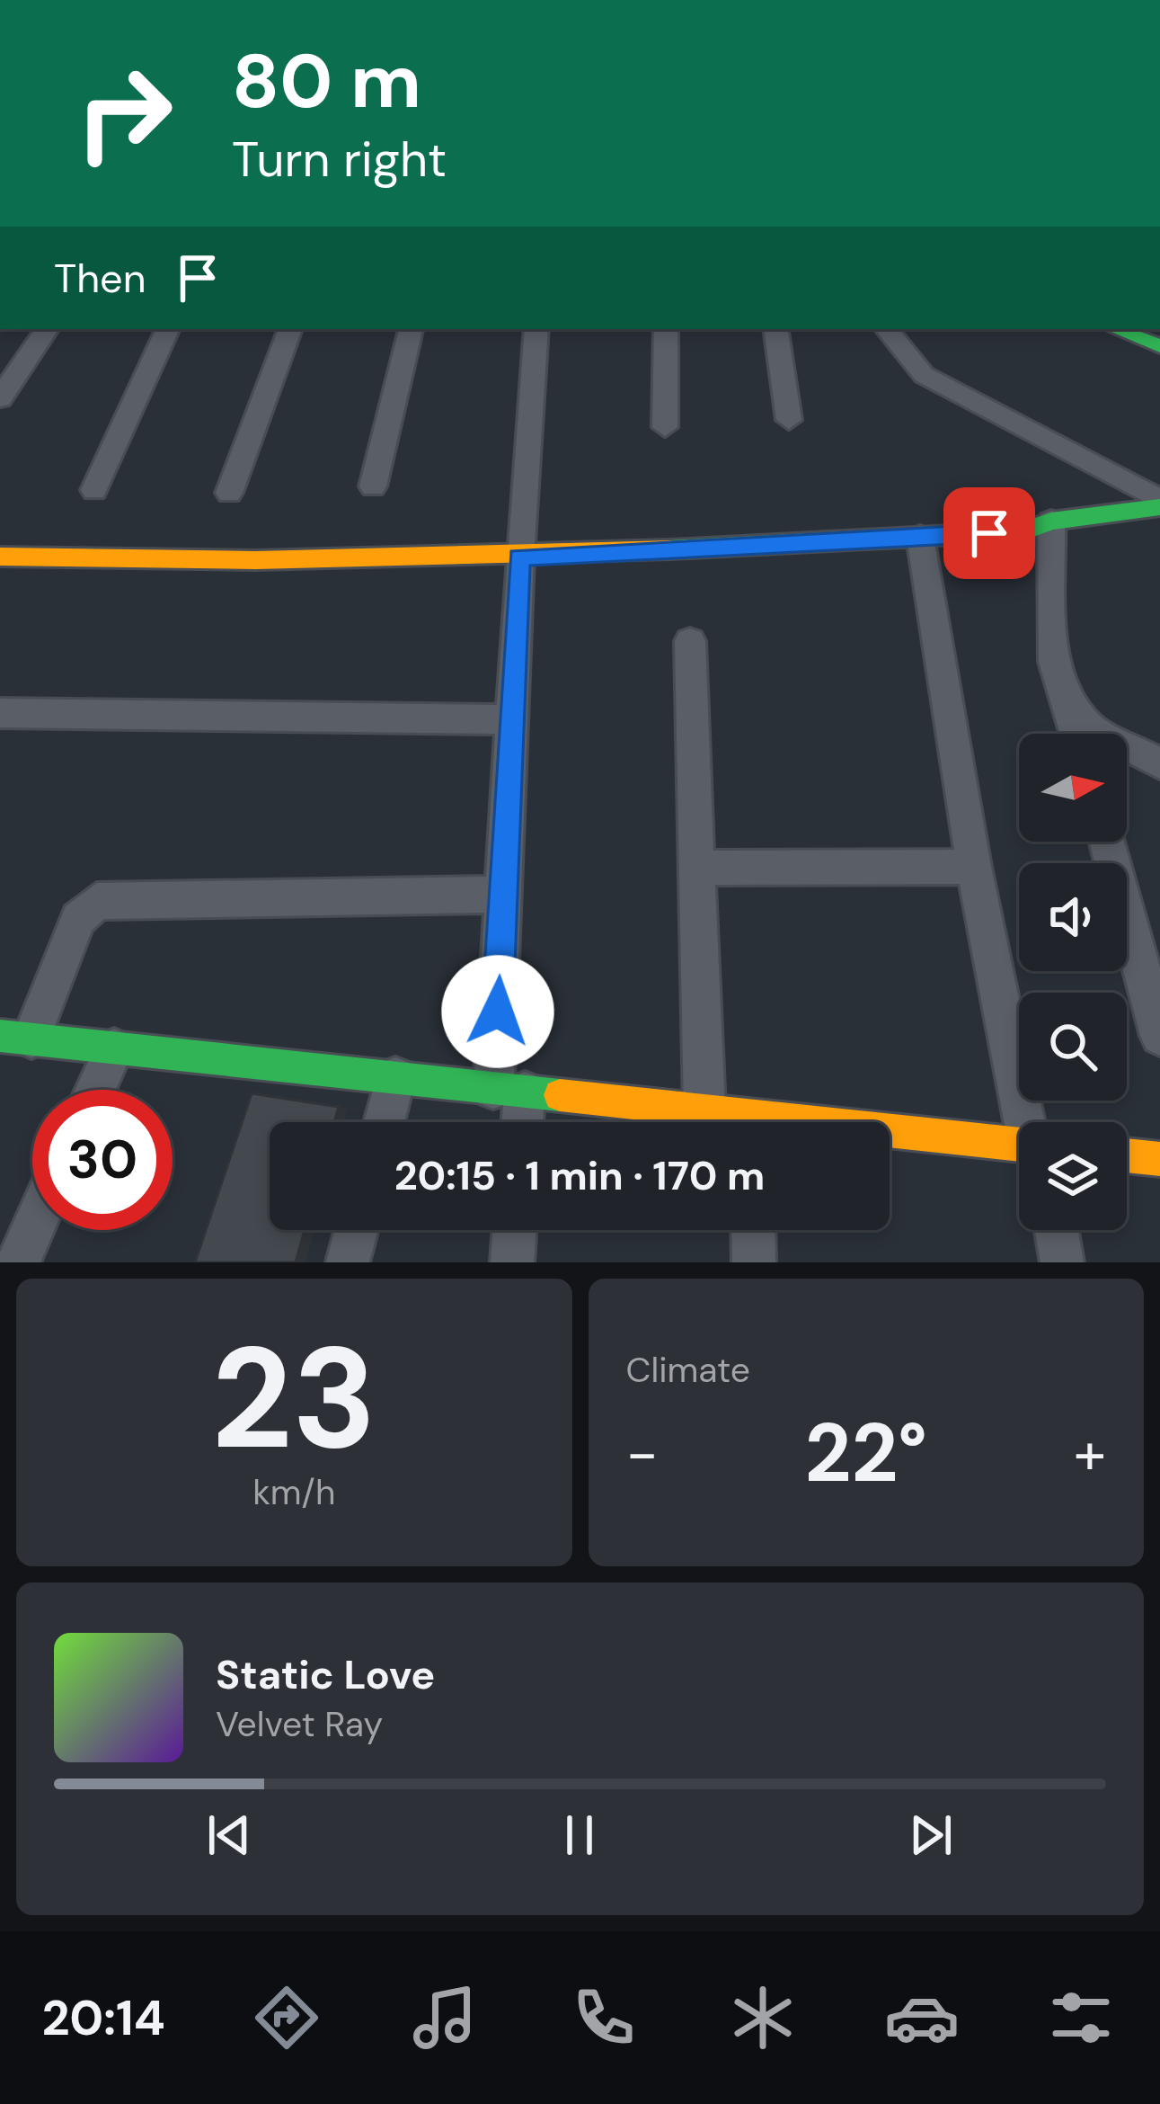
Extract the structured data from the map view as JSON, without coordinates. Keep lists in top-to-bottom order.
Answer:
{
  "north": "right",
  "page": {
    "turn": ["80 m", "Turn right"],
    "then": "Then",
    "limit": "30",
    "trip": "20:15 · 1 min · 170 m",
    "tile": [
      ["23", "km/h"],
      "Climate"
    ],
    "heat": ["−", "22°", "+"],
    "song": ["Static Love", "Velvet Ray"],
    "tabs": "20:14"
  }
}
